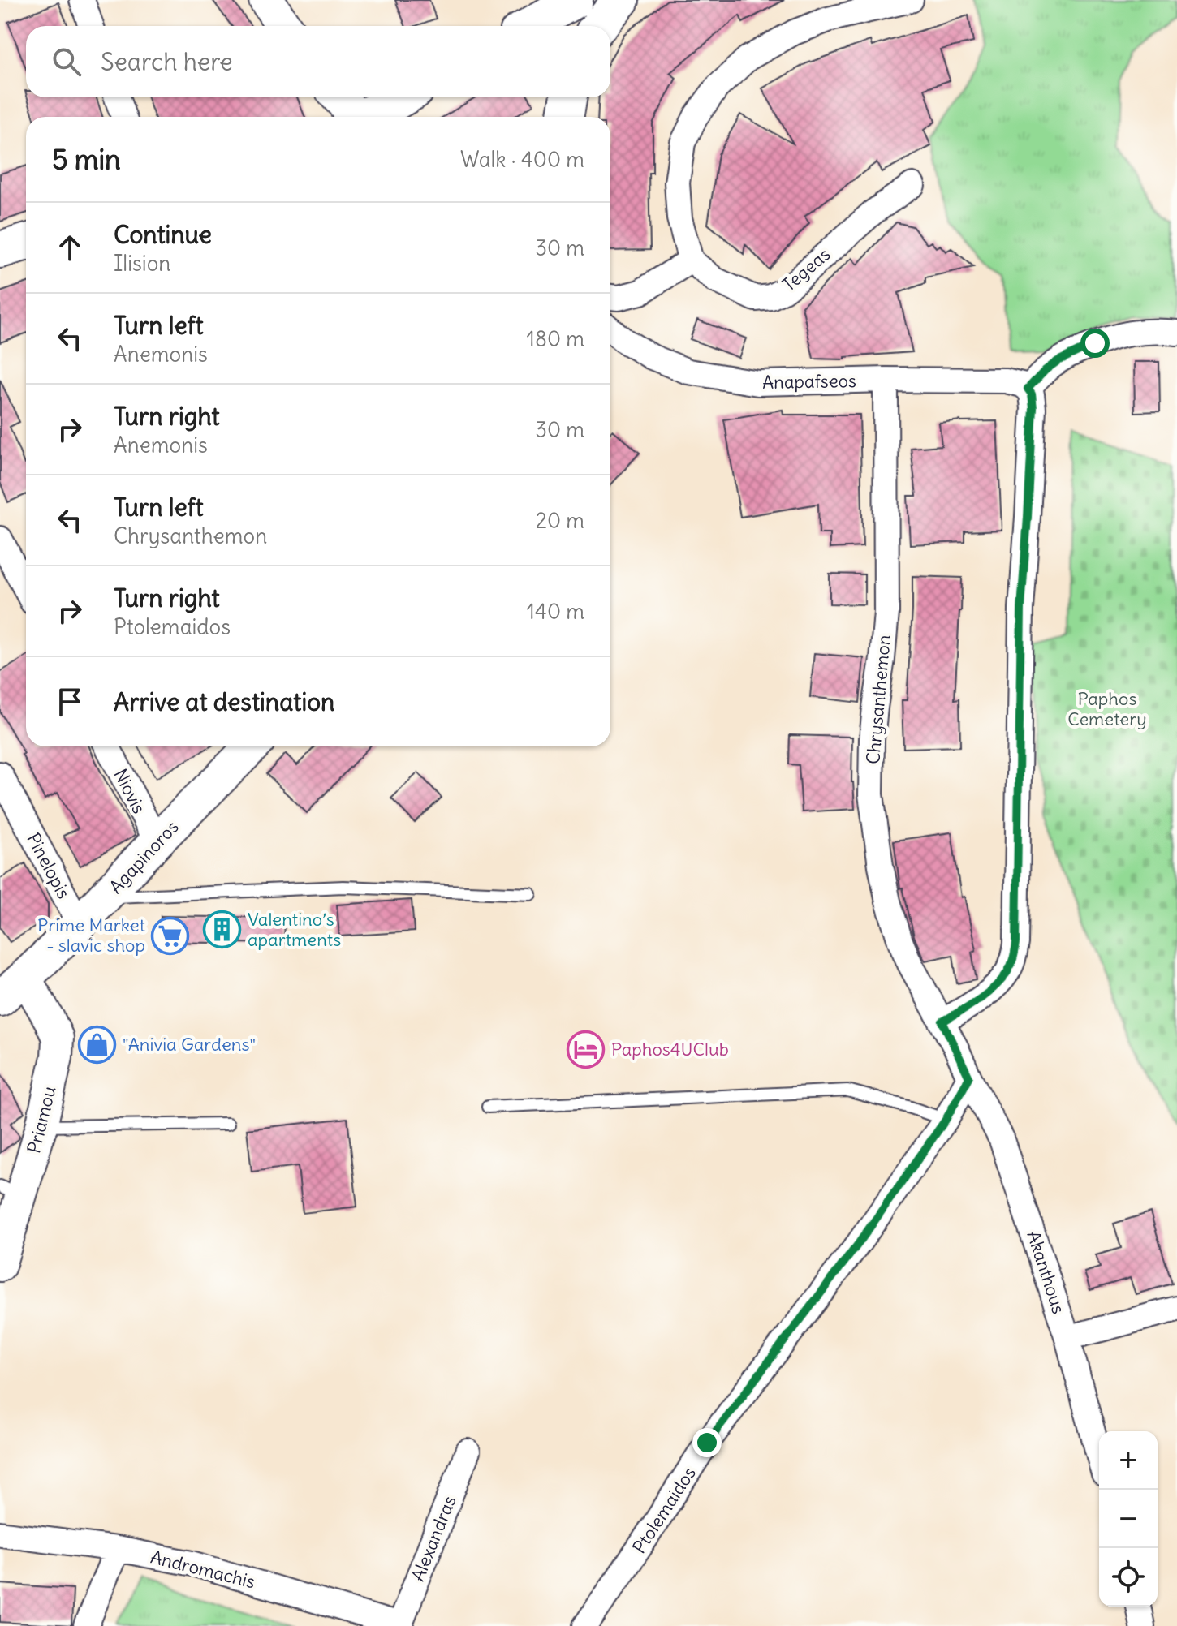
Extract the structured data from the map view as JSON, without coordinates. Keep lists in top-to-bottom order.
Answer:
{
  "streets": {
    "main road": ["Agapinoros"],
    "street": [
      "Tegeas",
      "Anapafseos",
      "Chrysanthemon",
      "Niovis",
      "Pinelopis",
      "Priamou",
      "Akanthous",
      "Ptolemaidos",
      "Alexandras",
      "Andromachis"
    ]
  },
  "crossings": [
    ["Anapafseos", "Chrysanthemon"],
    ["Chrysanthemon", "Akanthous"],
    ["Chrysanthemon", "Ptolemaidos"],
    ["Niovis", "Agapinoros"],
    ["Agapinoros", "Pinelopis"],
    ["Agapinoros", "Priamou"],
    ["Akanthous", "Ptolemaidos"],
    ["Alexandras", "Andromachis"]
  ],
  "parks": ["Paphos Cemetery"],
  "places": {
    "building": ["Valentino’s apartments"],
    "supermarket": ["Prime Market - slavic shop"],
    "shop": ["\"Anivia Gardens\""],
    "hotel": ["Paphos4UClub"]
  },
  "page": {
    "search": "Search here",
    "heading": ["5 min", "Walk · 400 m"],
    "list": [
      ["Continue", "Ilision", "30 m"],
      ["Turn left", "Anemonis", "180 m"],
      ["Turn right", "Anemonis", "30 m"],
      ["Turn left", "Chrysanthemon", "20 m"],
      ["Turn right", "Ptolemaidos", "140 m"],
      "Arrive at destination"
    ],
    "map_buttons": ["+", "−"]
  }
}
